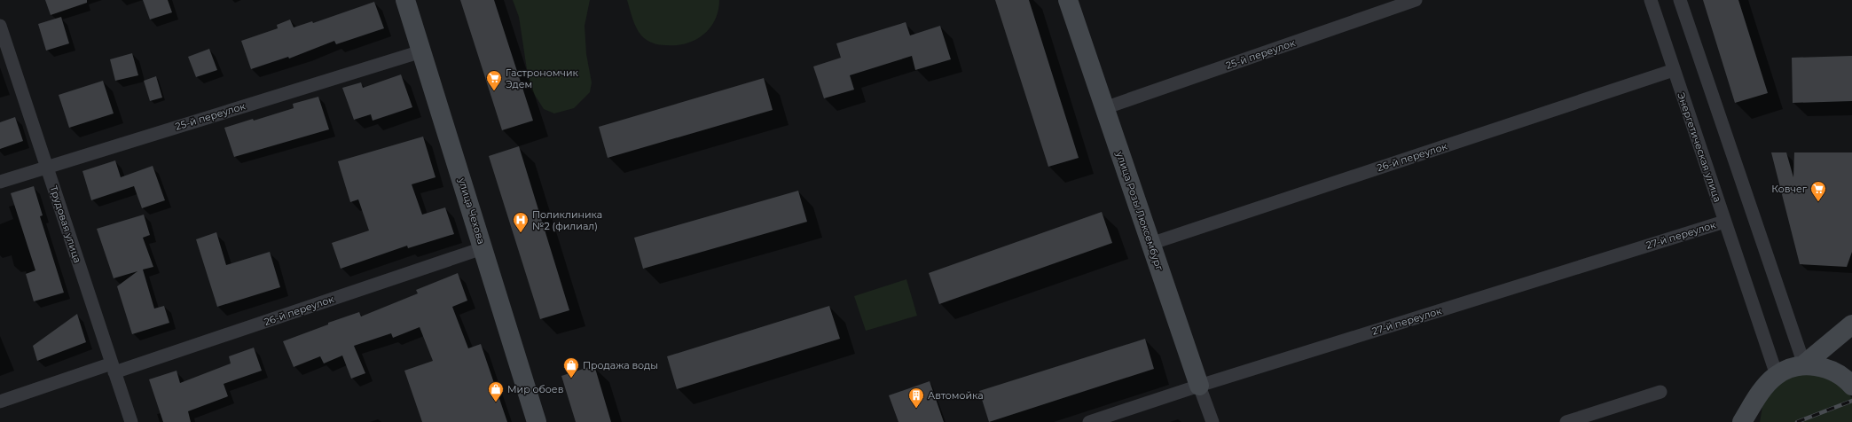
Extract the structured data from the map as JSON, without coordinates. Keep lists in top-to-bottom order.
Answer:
{
  "streets": {
    "main road": ["улица Чехова", "улица Розы Люксембург"],
    "street": [
      "25-й переулок",
      "Энергетическая улица",
      "26-й переулок",
      "Трудовая улица",
      "27-й переулок"
    ]
  },
  "crossings": [
    ["25-й переулок", "улица Чехова"],
    ["25-й переулок", "улица Розы Люксембург"],
    ["25-й переулок", "Трудовая улица"],
    ["Энергетическая улица", "26-й переулок"],
    ["Энергетическая улица", "27-й переулок"],
    ["26-й переулок", "улица Чехова"],
    ["26-й переулок", "улица Розы Люксембург"],
    ["26-й переулок", "Трудовая улица"],
    ["улица Розы Люксембург", "27-й переулок"]
  ],
  "places": {
    "supermarket": ["Гастрономчик Эдем", "Ковчег"],
    "hospital": ["Поликлиника №2 (филиал)"],
    "shop": ["Продажа воды", "Мир обоев"],
    "building": ["Автомойка"]
  }
}
